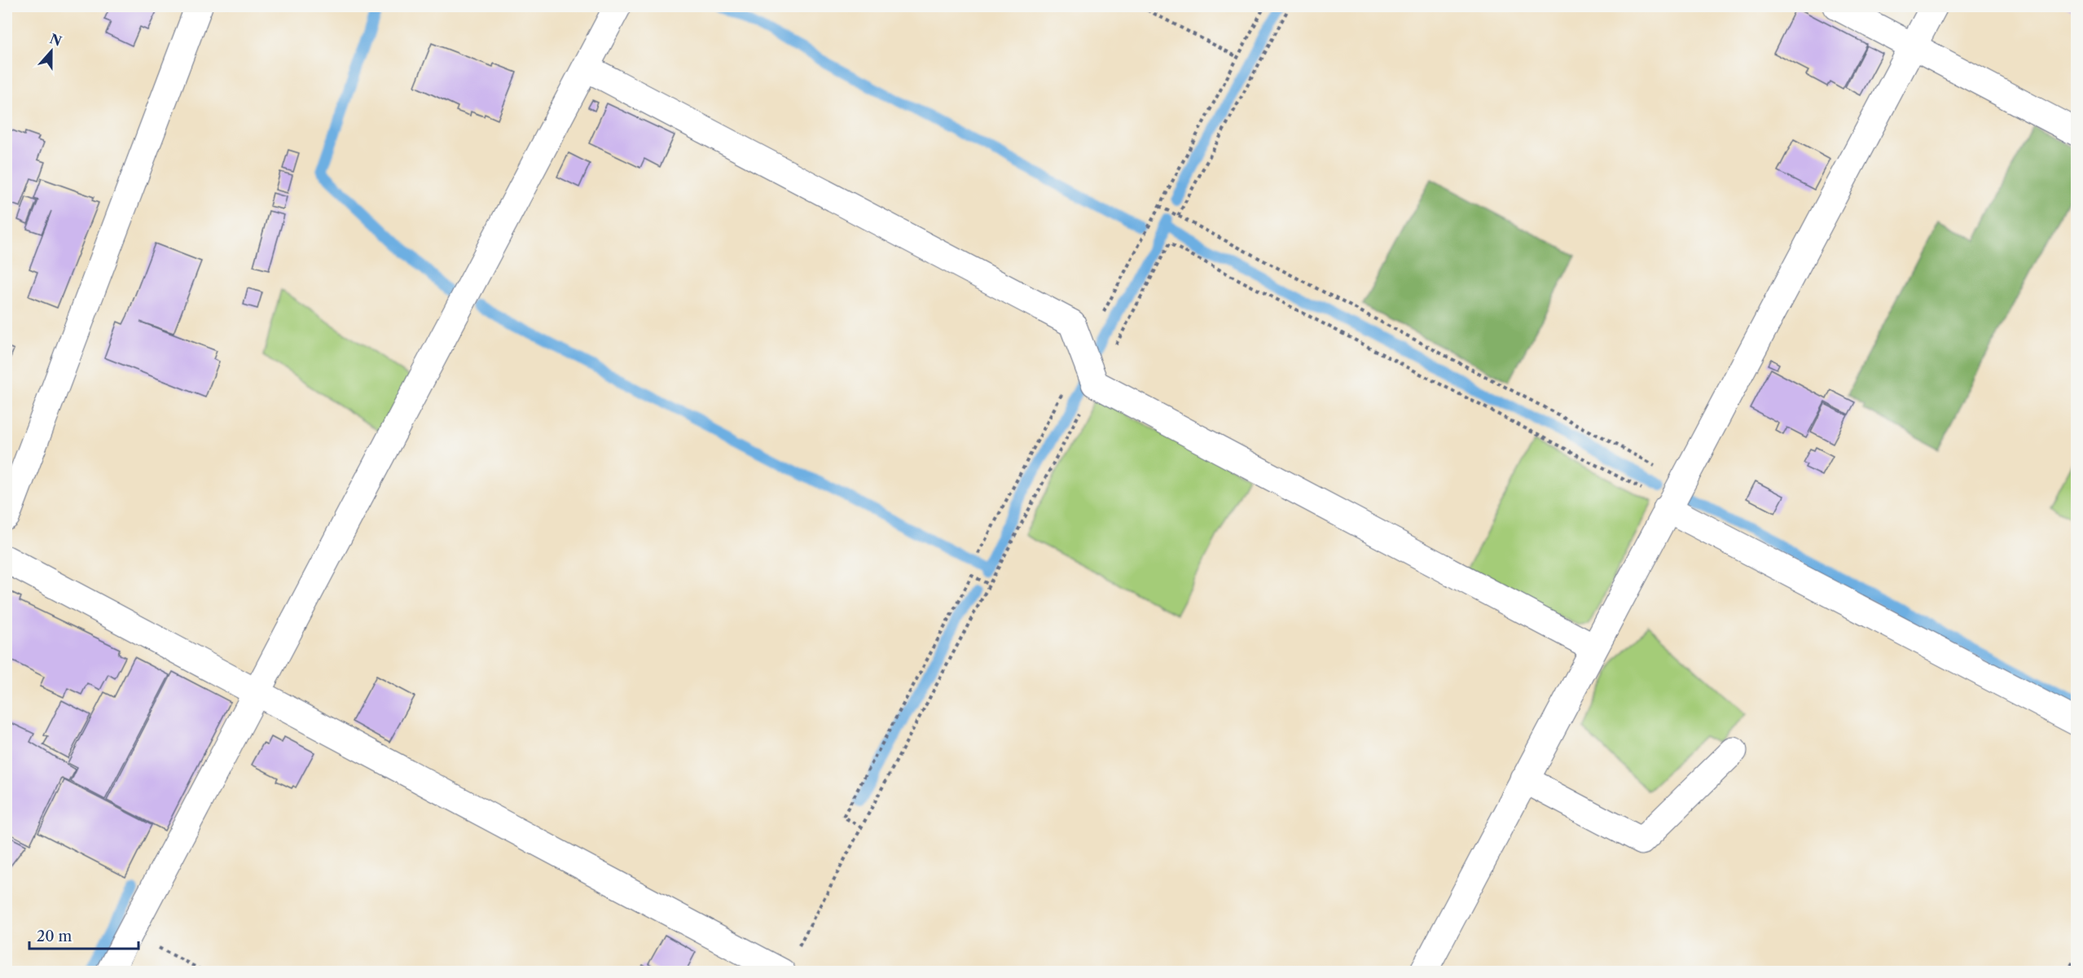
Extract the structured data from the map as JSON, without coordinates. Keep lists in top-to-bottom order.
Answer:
{
  "scale_bar": "20 m",
  "north": "top"
}
